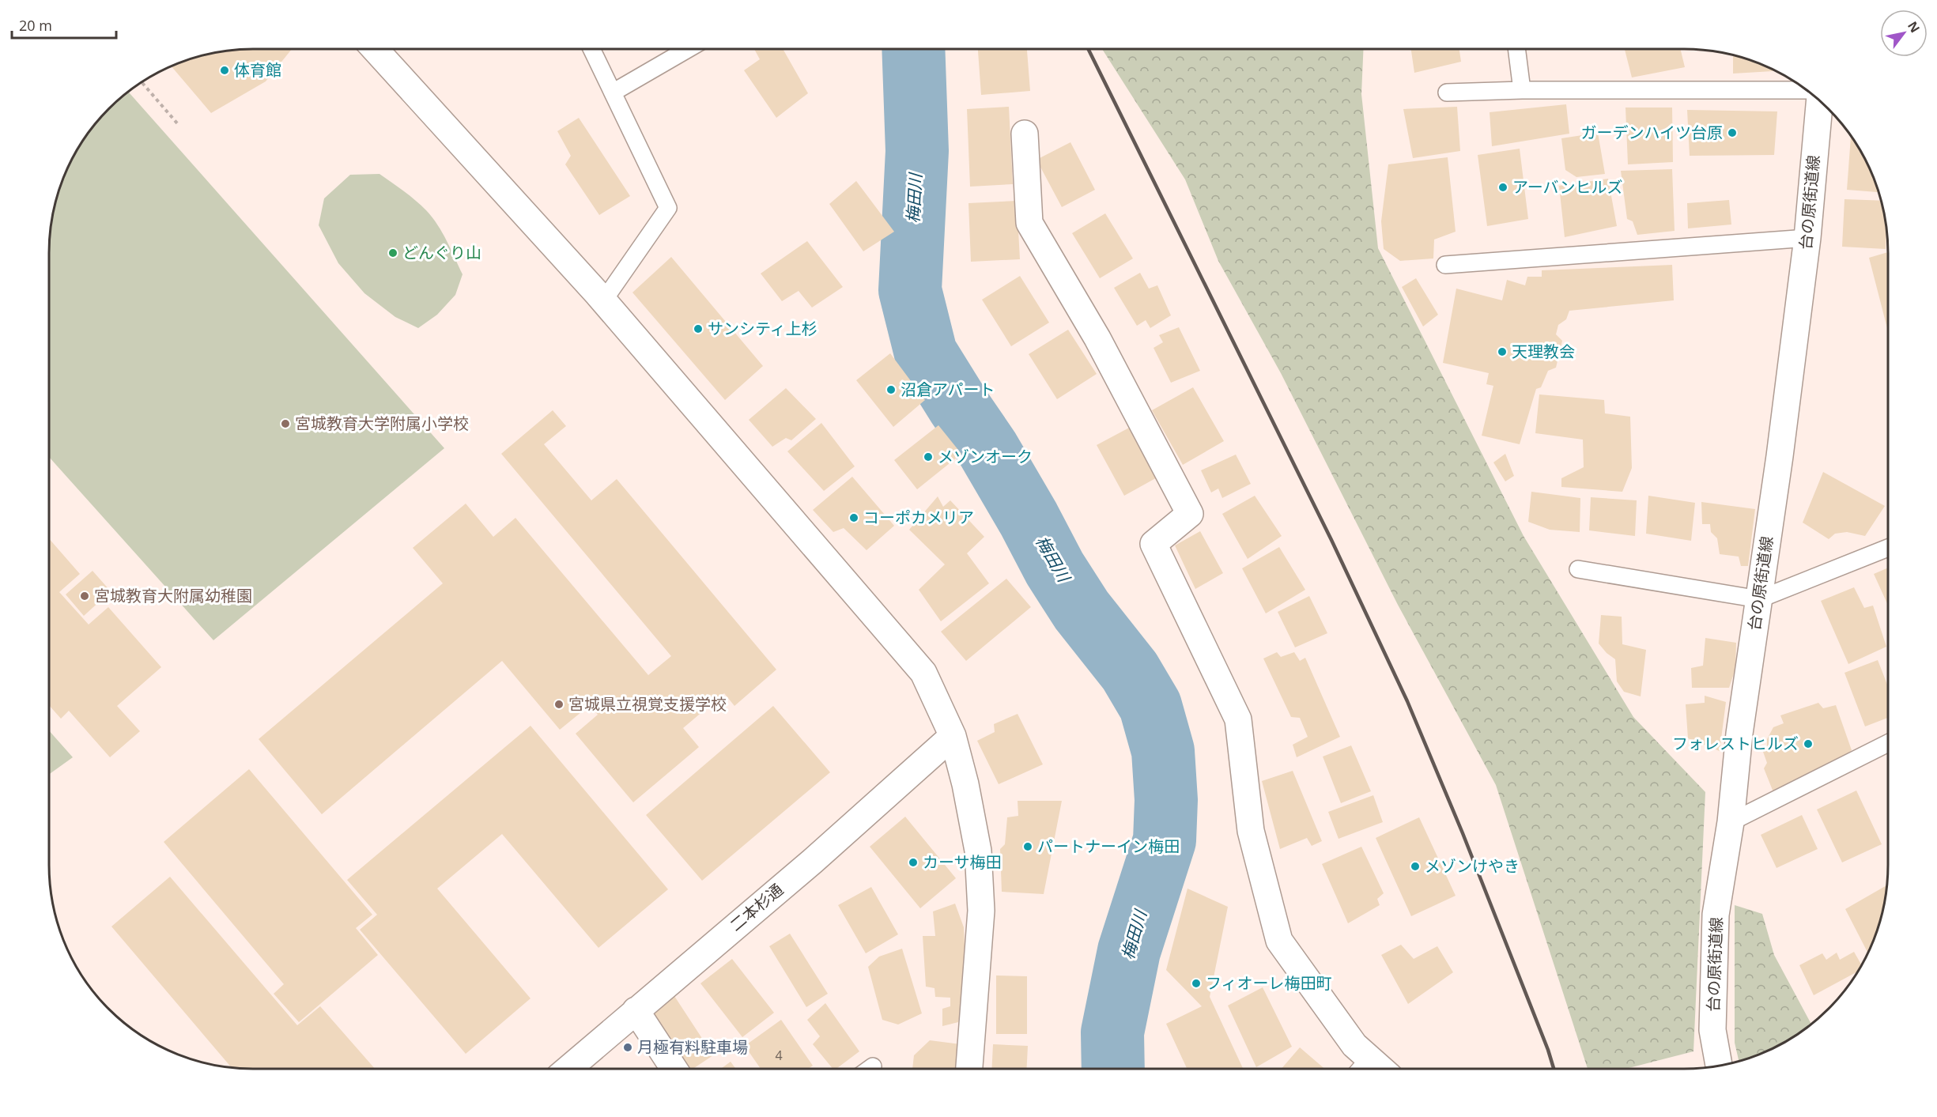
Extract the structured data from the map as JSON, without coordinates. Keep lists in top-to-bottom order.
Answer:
{
  "streets": {
    "street": ["台の原街道線", "二本杉通"]
  },
  "water": ["梅田川"],
  "places": [
    "体育館",
    "ガーデンハイツ台原",
    "アーバンヒルズ",
    "どんぐり山",
    "サンシティ上杉",
    "天理教会",
    "沼倉アパート",
    "宮城教育大学附属小学校",
    "メゾンオーク",
    "コーポカメリア",
    "宮城教育大附属幼稚園",
    "宮城県立視覚支援学校",
    "フォレストヒルズ",
    "パートナーイン梅田",
    "カーサ梅田",
    "メゾンけやき",
    "フィオーレ梅田町",
    "月極有料駐車場"
  ],
  "house_numbers": ["4"],
  "scale_bar": "20 m",
  "north": "top right"
}
